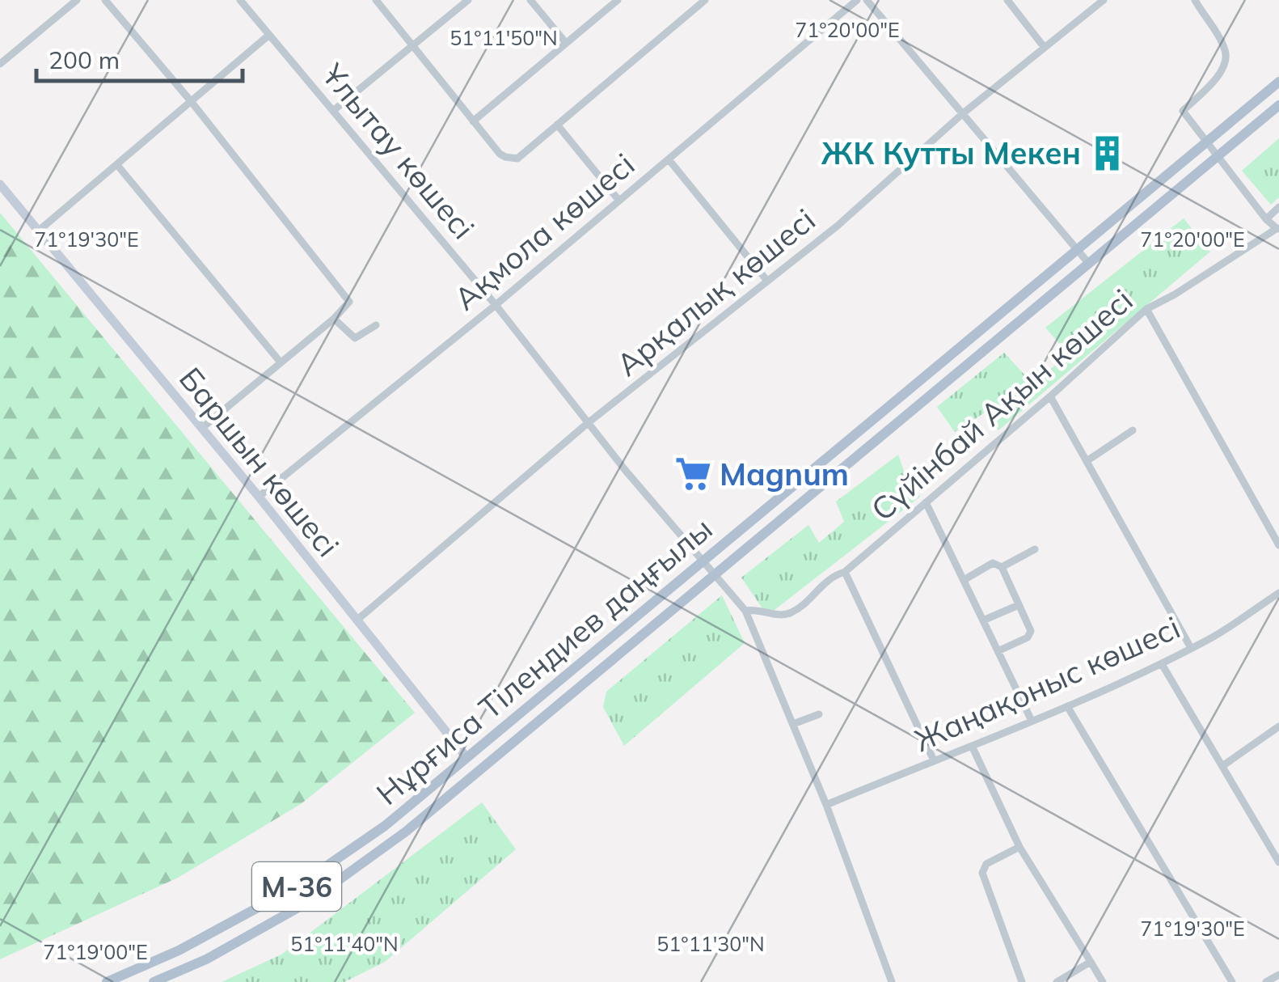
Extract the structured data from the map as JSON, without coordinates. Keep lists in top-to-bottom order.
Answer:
{
  "streets": {
    "main road": ["Нұрғиса Тілендиев даңғылы", "M-36"],
    "street": [
      "Ұлытау көшесі",
      "Ақмола көшесі",
      "Арқалық көшесі",
      "Сүйінбай Ақын көшесі",
      "Баршын көшесі",
      "Жаңақоныс көшесі"
    ]
  },
  "crossings": [
    ["Ұлытау көшесі", "Ақмола көшесі"],
    ["Ұлытау көшесі", "Арқалық көшесі"],
    ["Ұлытау көшесі", "Сүйінбай Ақын көшесі"],
    ["Ұлытау көшесі", "Нұрғиса Тілендиев даңғылы"],
    ["Ұлытау көшесі", "Жаңақоныс көшесі"],
    ["Ақмола көшесі", "Баршын көшесі"],
    ["Арқалық көшесі", "Баршын көшесі"],
    ["Баршын көшесі", "Нұрғиса Тілендиев даңғылы"]
  ],
  "places": {
    "building": ["ЖК Кутты Мекен"],
    "supermarket": ["Magnum"]
  },
  "scale_bar": "200 m",
  "coordinates": [
    "71°20'00\"E",
    "51°11'50\"N",
    "71°19'30\"E",
    "51°11'40\"N",
    "51°11'30\"N",
    "71°19'00\"E"
  ]
}
